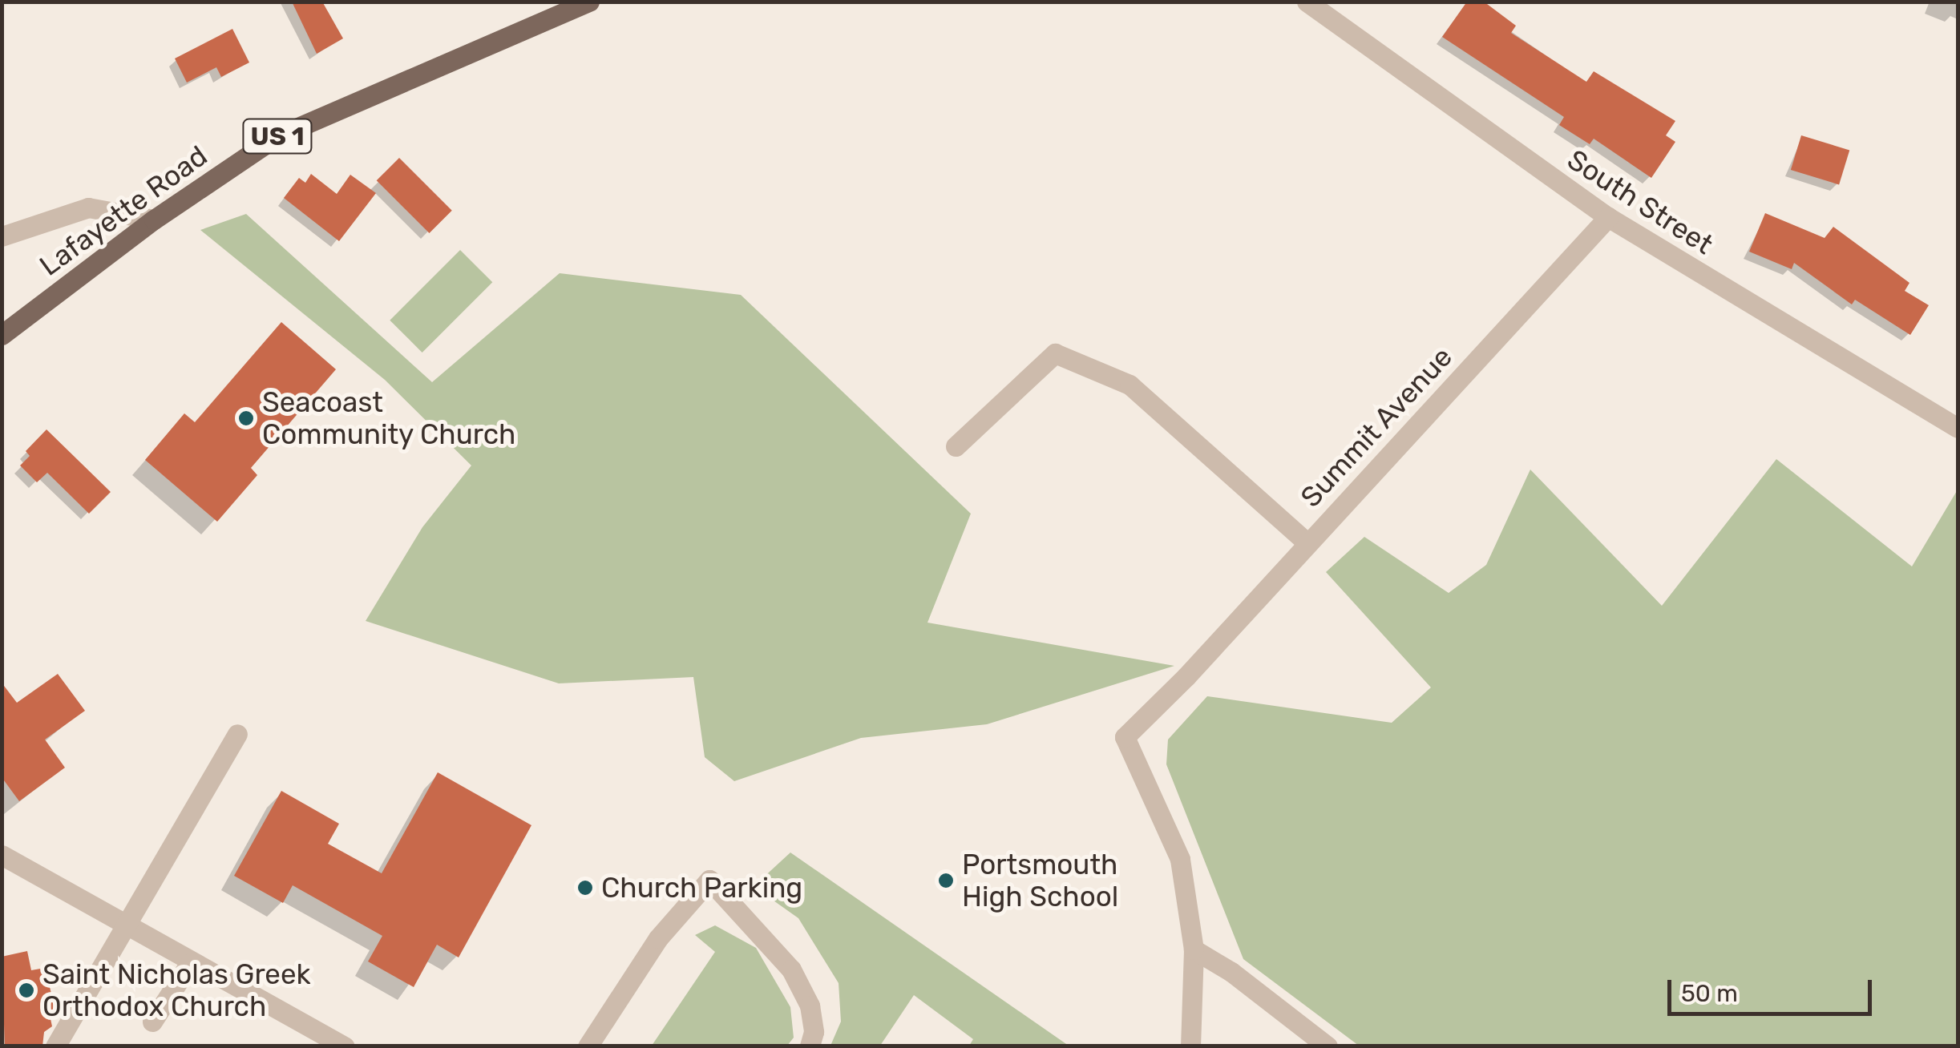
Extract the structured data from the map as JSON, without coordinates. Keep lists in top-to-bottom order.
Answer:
{
  "streets": {
    "main road": ["US 1", "Lafayette Road"],
    "street": ["South Street", "Summit Avenue"]
  },
  "crossings": [
    ["South Street", "Summit Avenue"]
  ],
  "places": [
    "Seacoast Community Church",
    "Portsmouth High School",
    "Church Parking",
    "Saint Nicholas Greek Orthodox Church"
  ],
  "scale_bar": "50 m"
}
